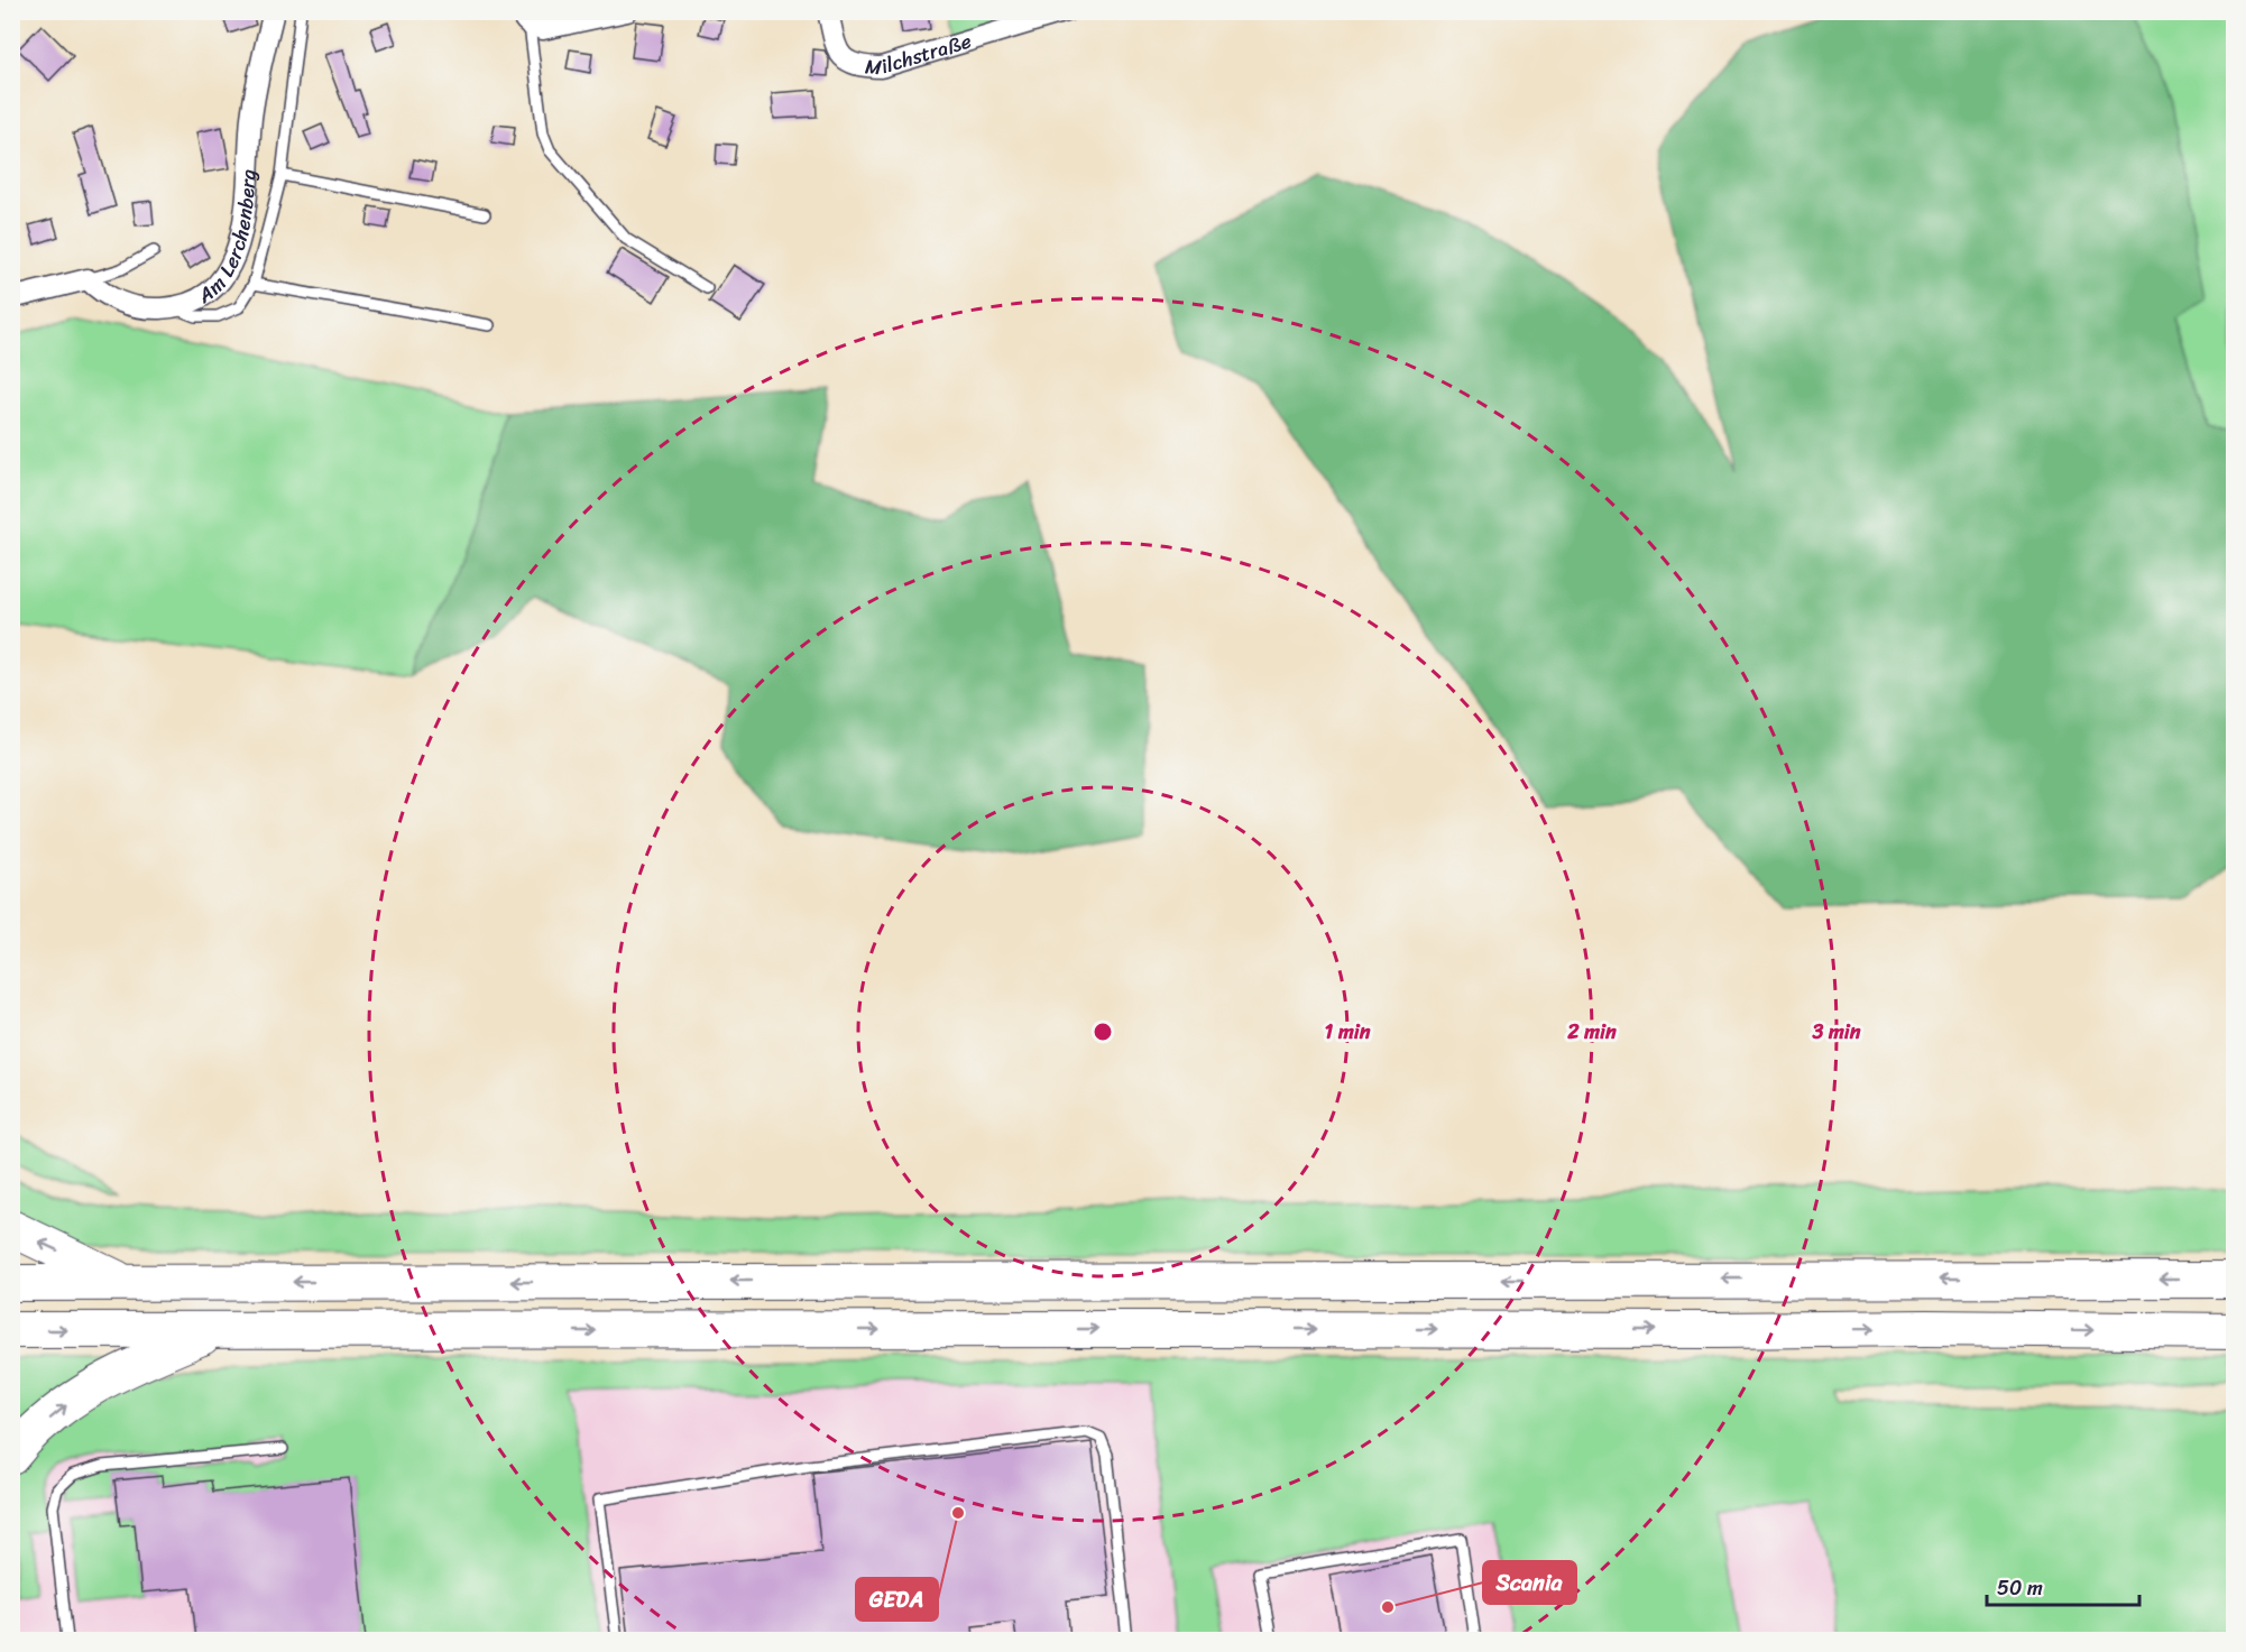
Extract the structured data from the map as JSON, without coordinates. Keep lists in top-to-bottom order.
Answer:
{
  "streets": {
    "street": ["Milchstraße", "Am Lerchenberg"]
  },
  "places": ["GEDA", "Scania"],
  "scale_bar": "50 m",
  "rings": ["1 min", "2 min", "3 min"]
}
